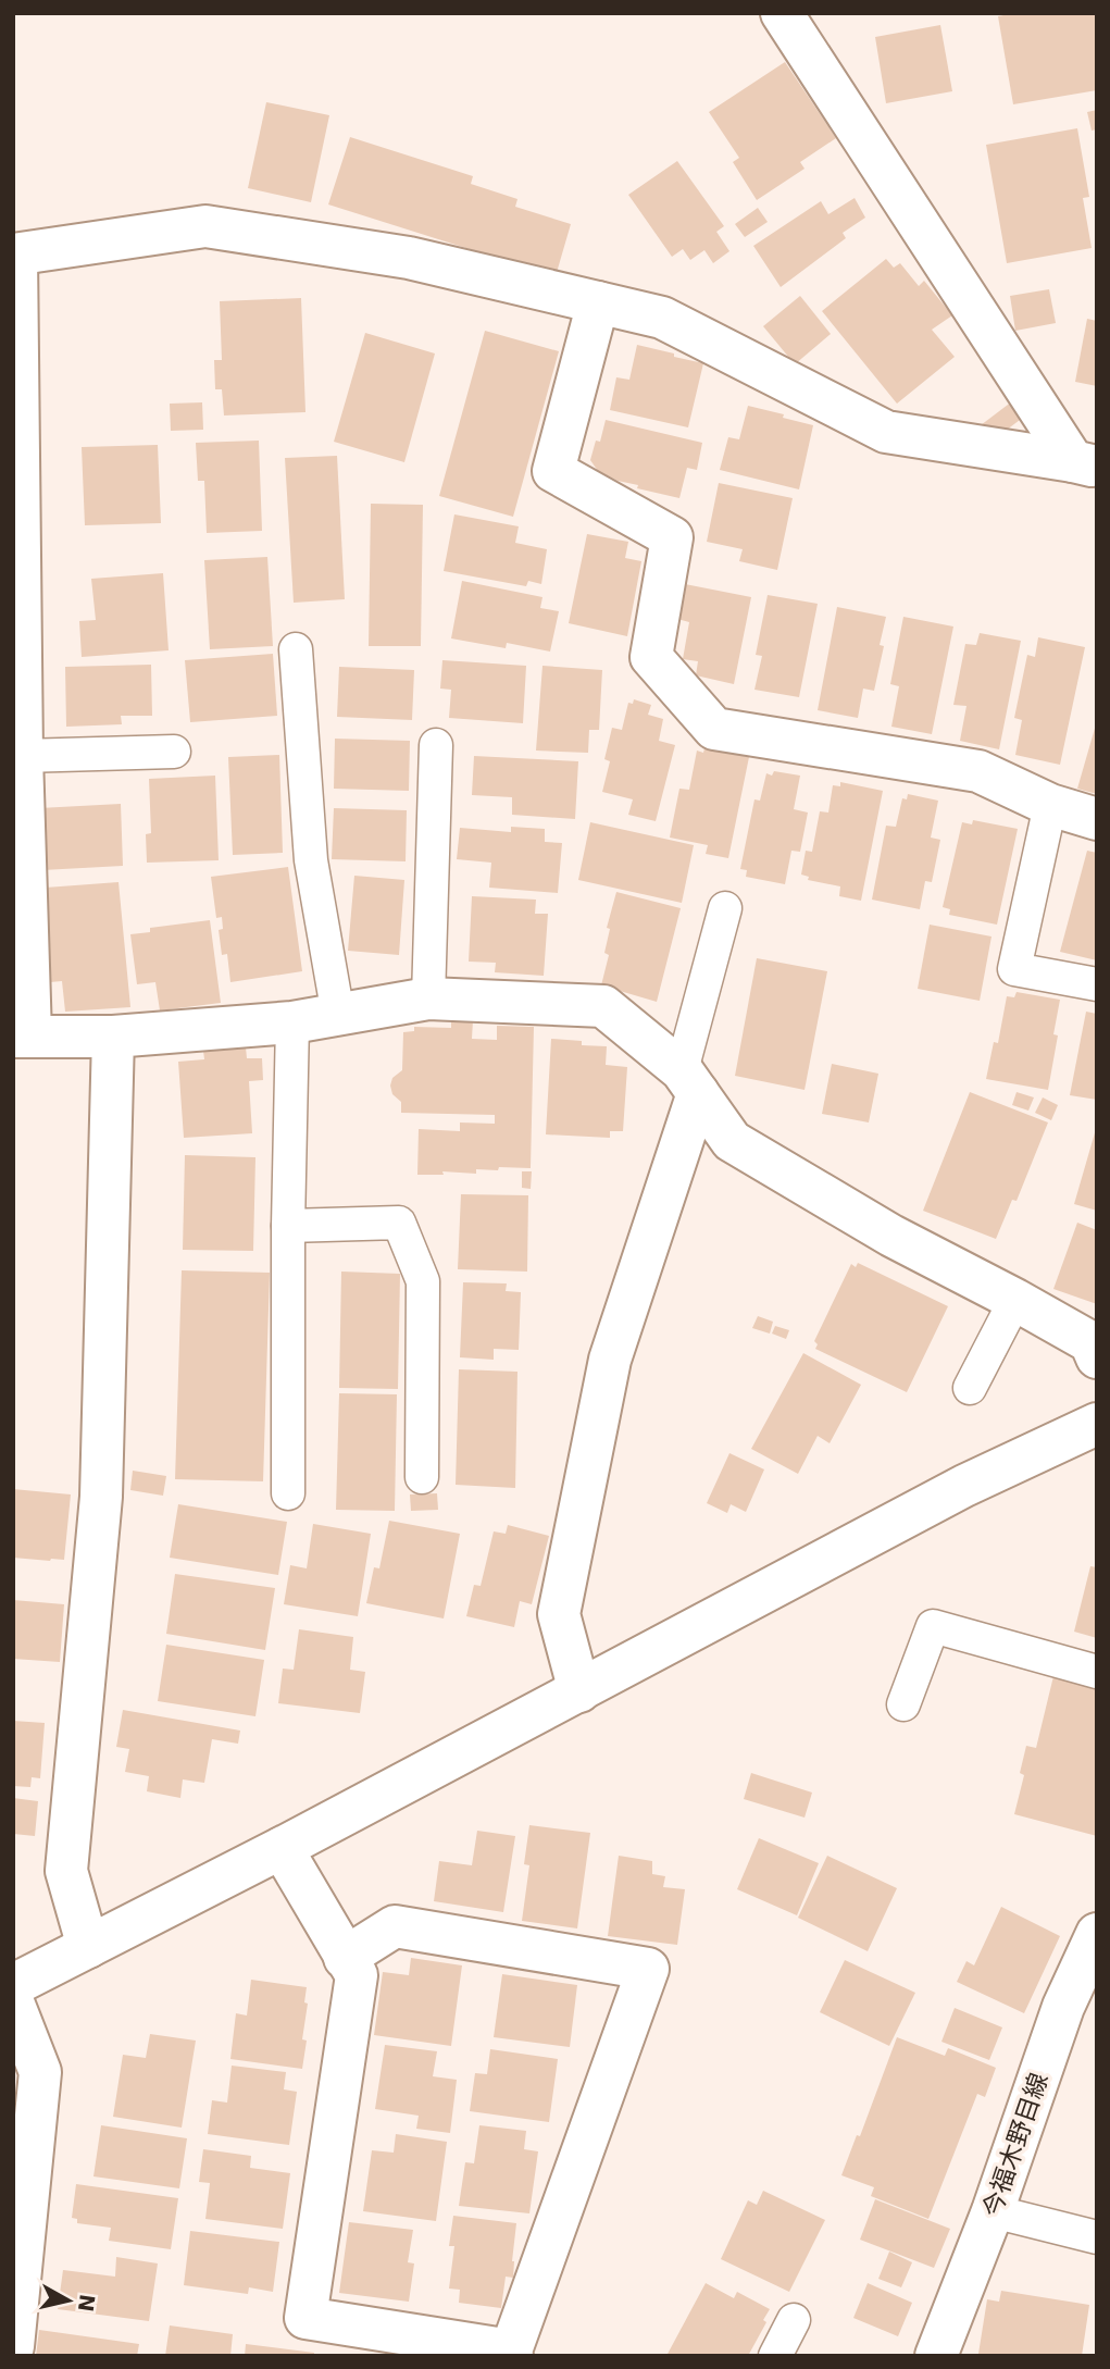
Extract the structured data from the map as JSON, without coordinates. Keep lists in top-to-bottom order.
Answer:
{
  "streets": {
    "street": ["今福木野目線"]
  },
  "north": "right"
}
